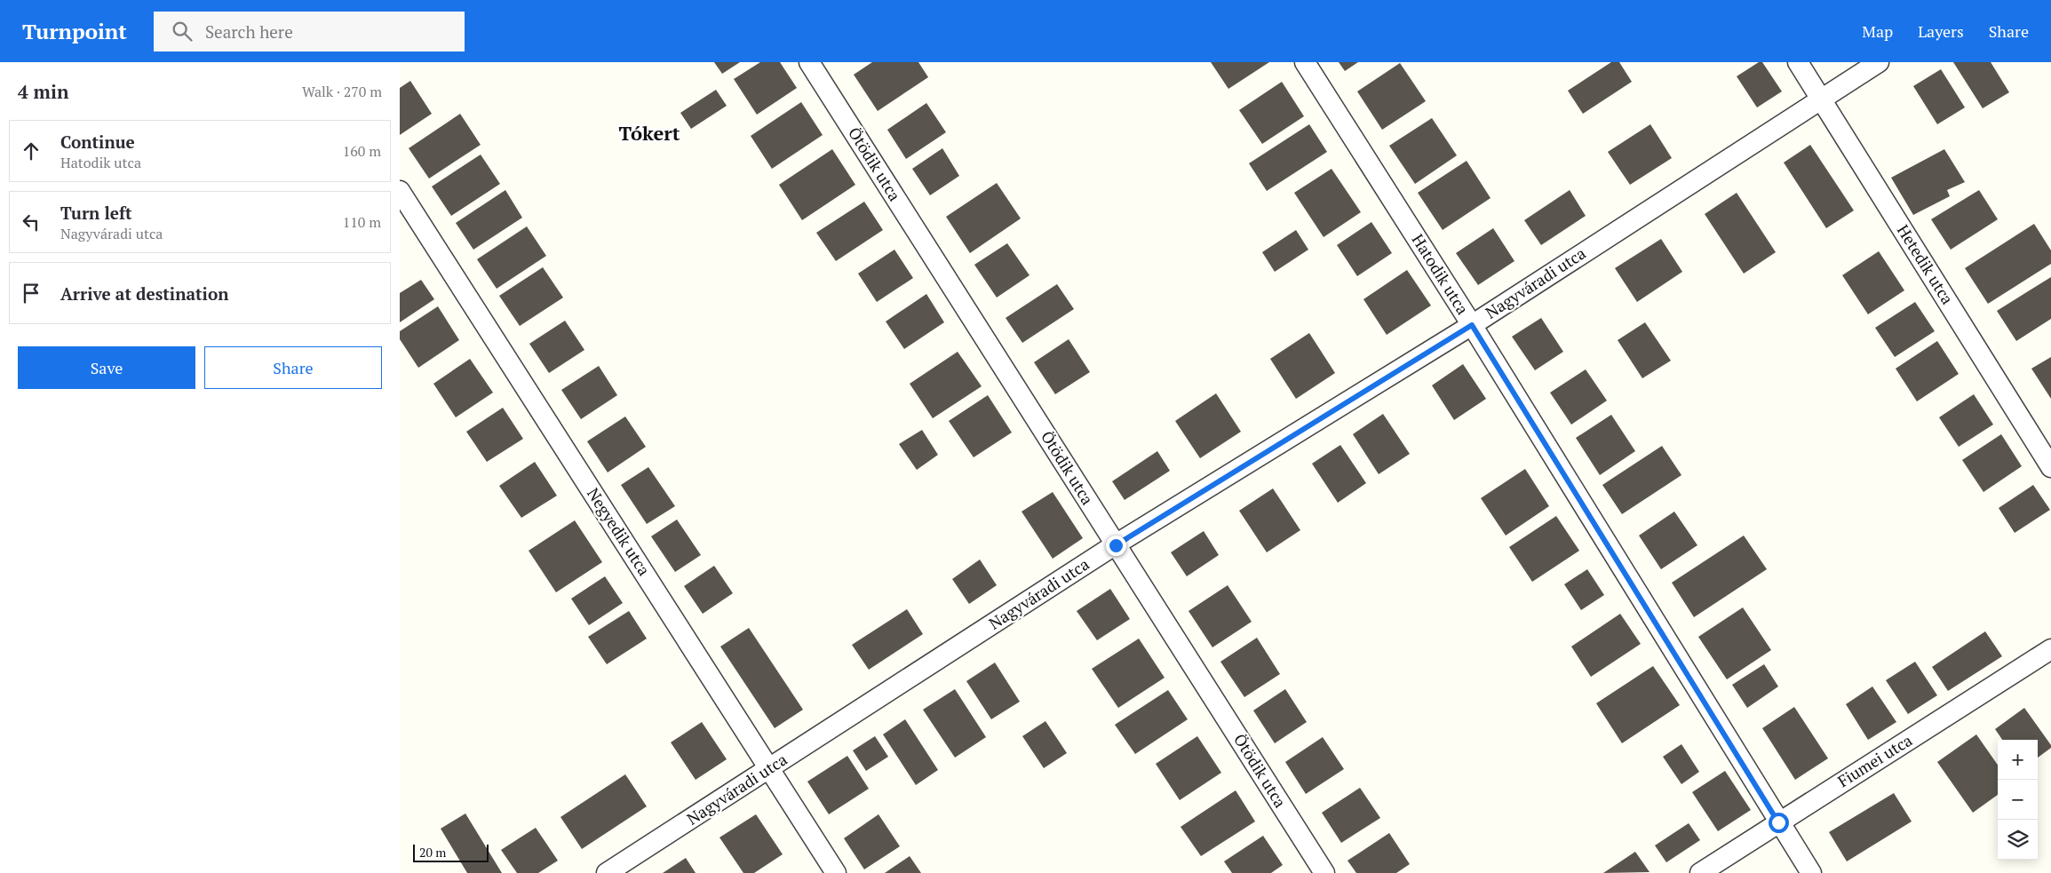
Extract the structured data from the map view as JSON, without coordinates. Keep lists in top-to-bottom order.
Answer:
{
  "streets": {
    "street": [
      "Ötödik utca",
      "Hetedik utca",
      "Hatodik utca",
      "Nagyváradi utca",
      "Negyedik utca",
      "Fiumei utca"
    ]
  },
  "crossings": [
    ["Ötödik utca", "Nagyváradi utca"],
    ["Hetedik utca", "Nagyváradi utca"],
    ["Hatodik utca", "Nagyváradi utca"],
    ["Hatodik utca", "Fiumei utca"],
    ["Nagyváradi utca", "Negyedik utca"]
  ],
  "districts": ["Tókert"],
  "scale_bar": "20 m",
  "page": {
    "header": "Turnpoint",
    "search": "Search here",
    "nav": ["Map", "Layers", "Share"],
    "heading": ["4 min", "Walk · 270 m"],
    "list": [
      ["Continue", "Hatodik utca", "160 m"],
      ["Turn left", "Nagyváradi utca", "110 m"],
      "Arrive at destination"
    ],
    "buttons": ["Save", "Share"],
    "map_buttons": ["+", "−"],
    "scale": "20 m"
  }
}
